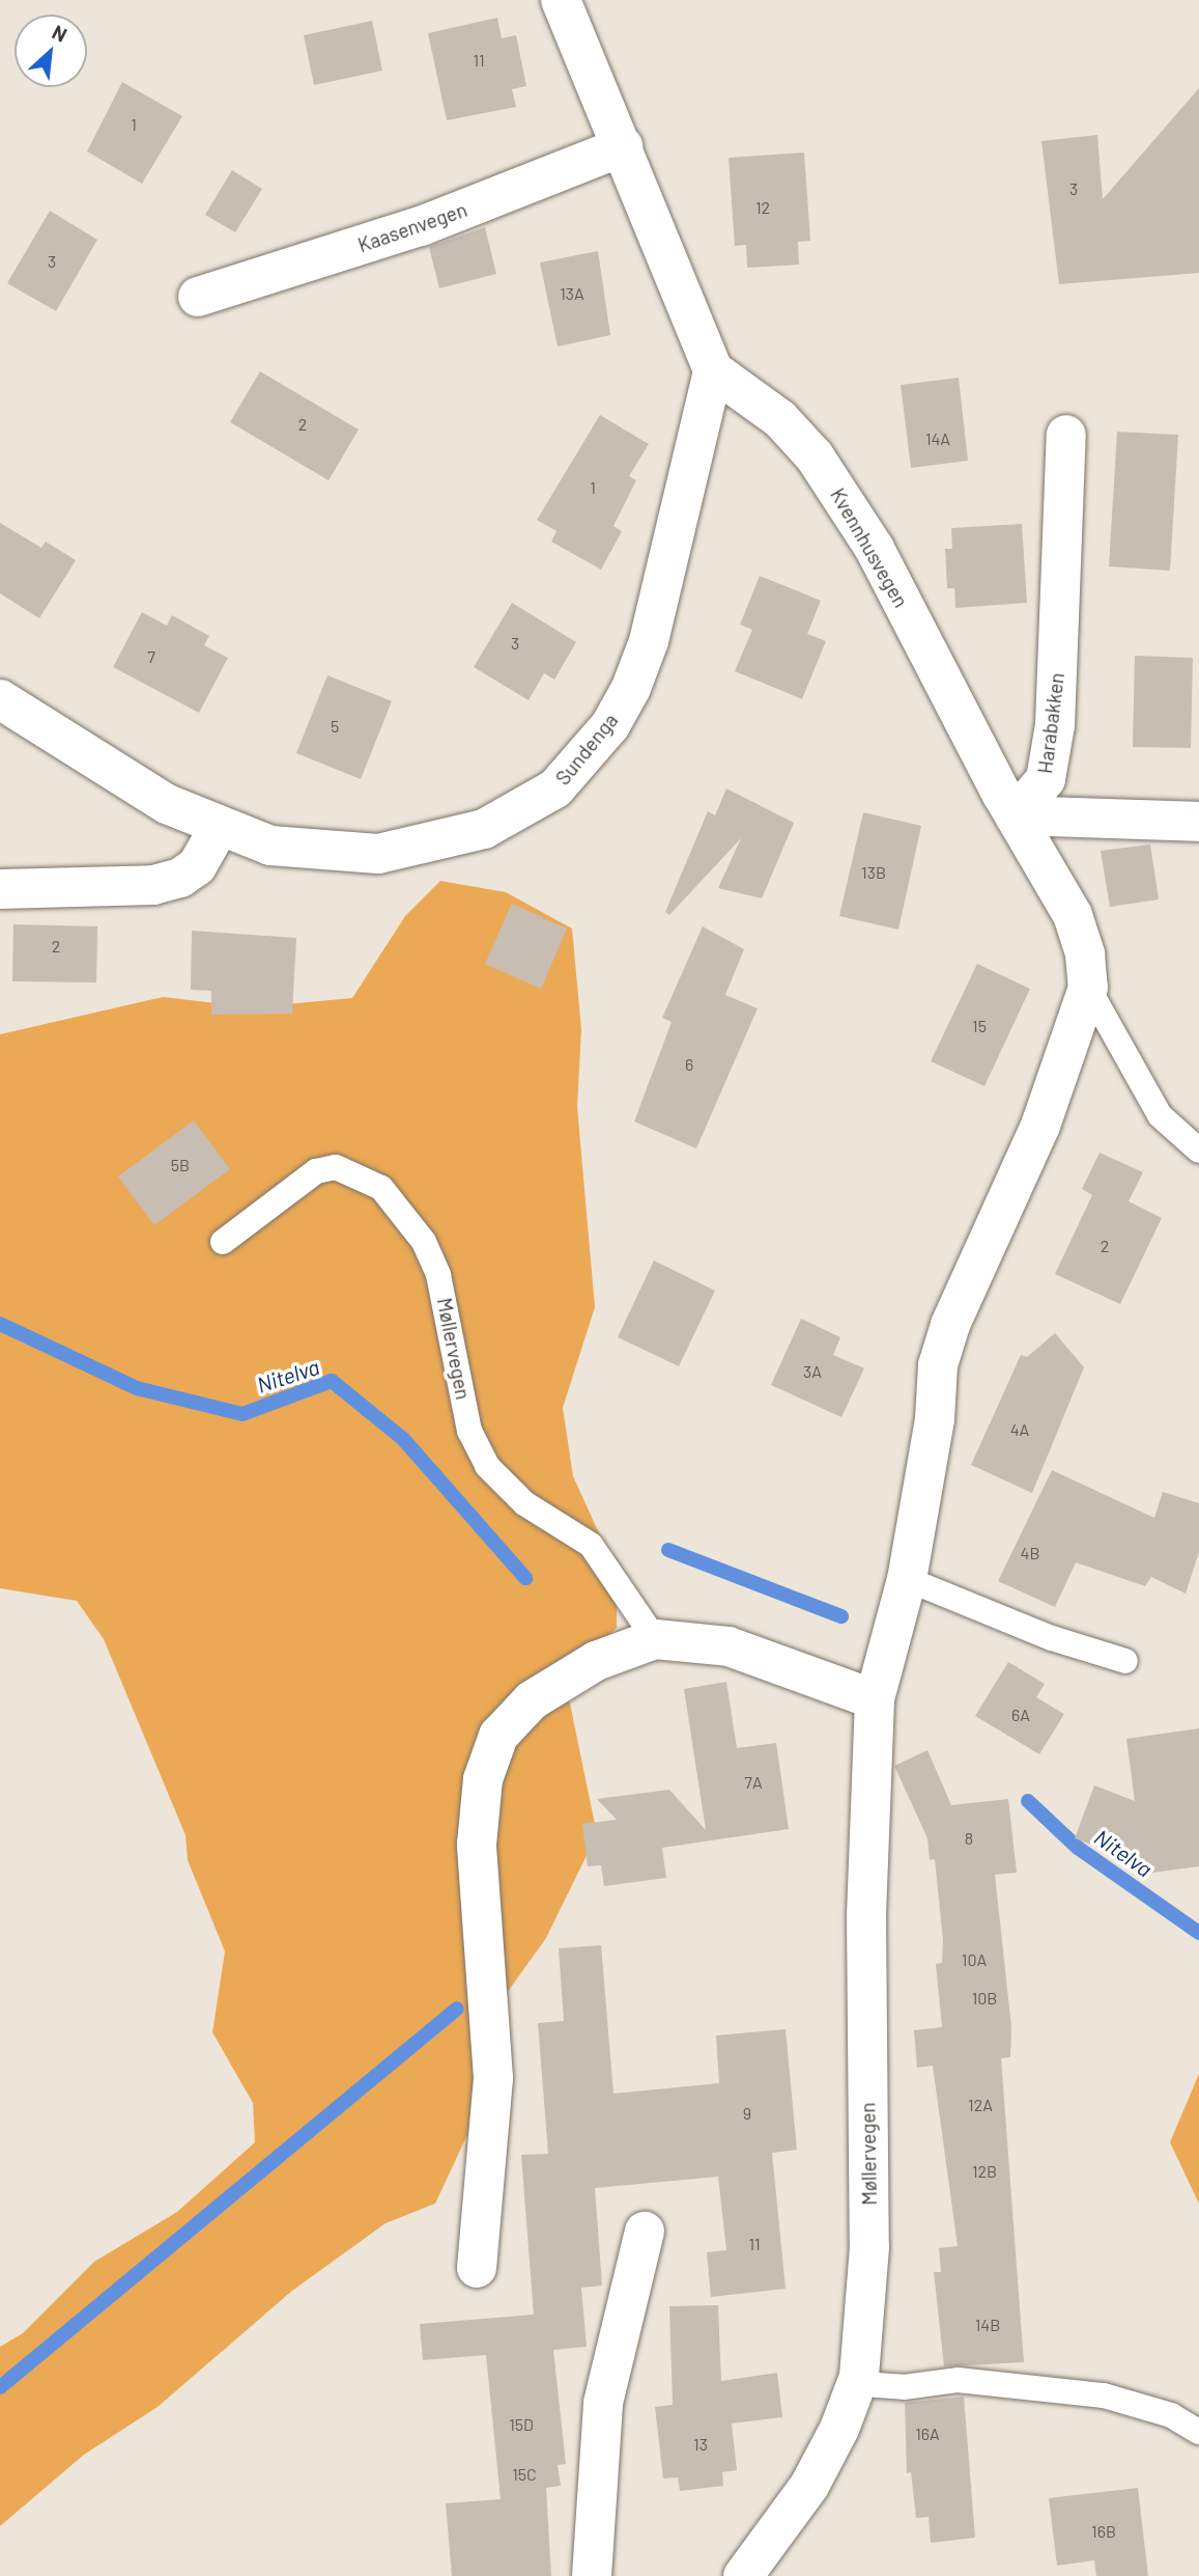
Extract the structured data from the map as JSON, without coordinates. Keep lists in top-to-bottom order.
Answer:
{
  "streets": {
    "street": [
      "Kaasenvegen",
      "Kvennhusvegen",
      "Harabakken",
      "Sundenga",
      "Møllervegen"
    ]
  },
  "crossings": [
    ["Kvennhusvegen", "Harabakken"],
    ["Kvennhusvegen", "Sundenga"],
    ["Kvennhusvegen", "Møllervegen"]
  ],
  "water": ["Nitelva"],
  "house_numbers": [
    "11",
    "1",
    "3",
    "12",
    "3",
    "13A",
    "2",
    "14A",
    "1",
    "3",
    "7",
    "5",
    "13B",
    "2",
    "15",
    "6",
    "5B",
    "2",
    "3A",
    "4A",
    "4B",
    "6A",
    "7A",
    "8",
    "10A",
    "10B",
    "12A",
    "9",
    "12B",
    "11",
    "14B",
    "15D",
    "16A",
    "13",
    "15C",
    "16B"
  ],
  "north": "top right"
}
